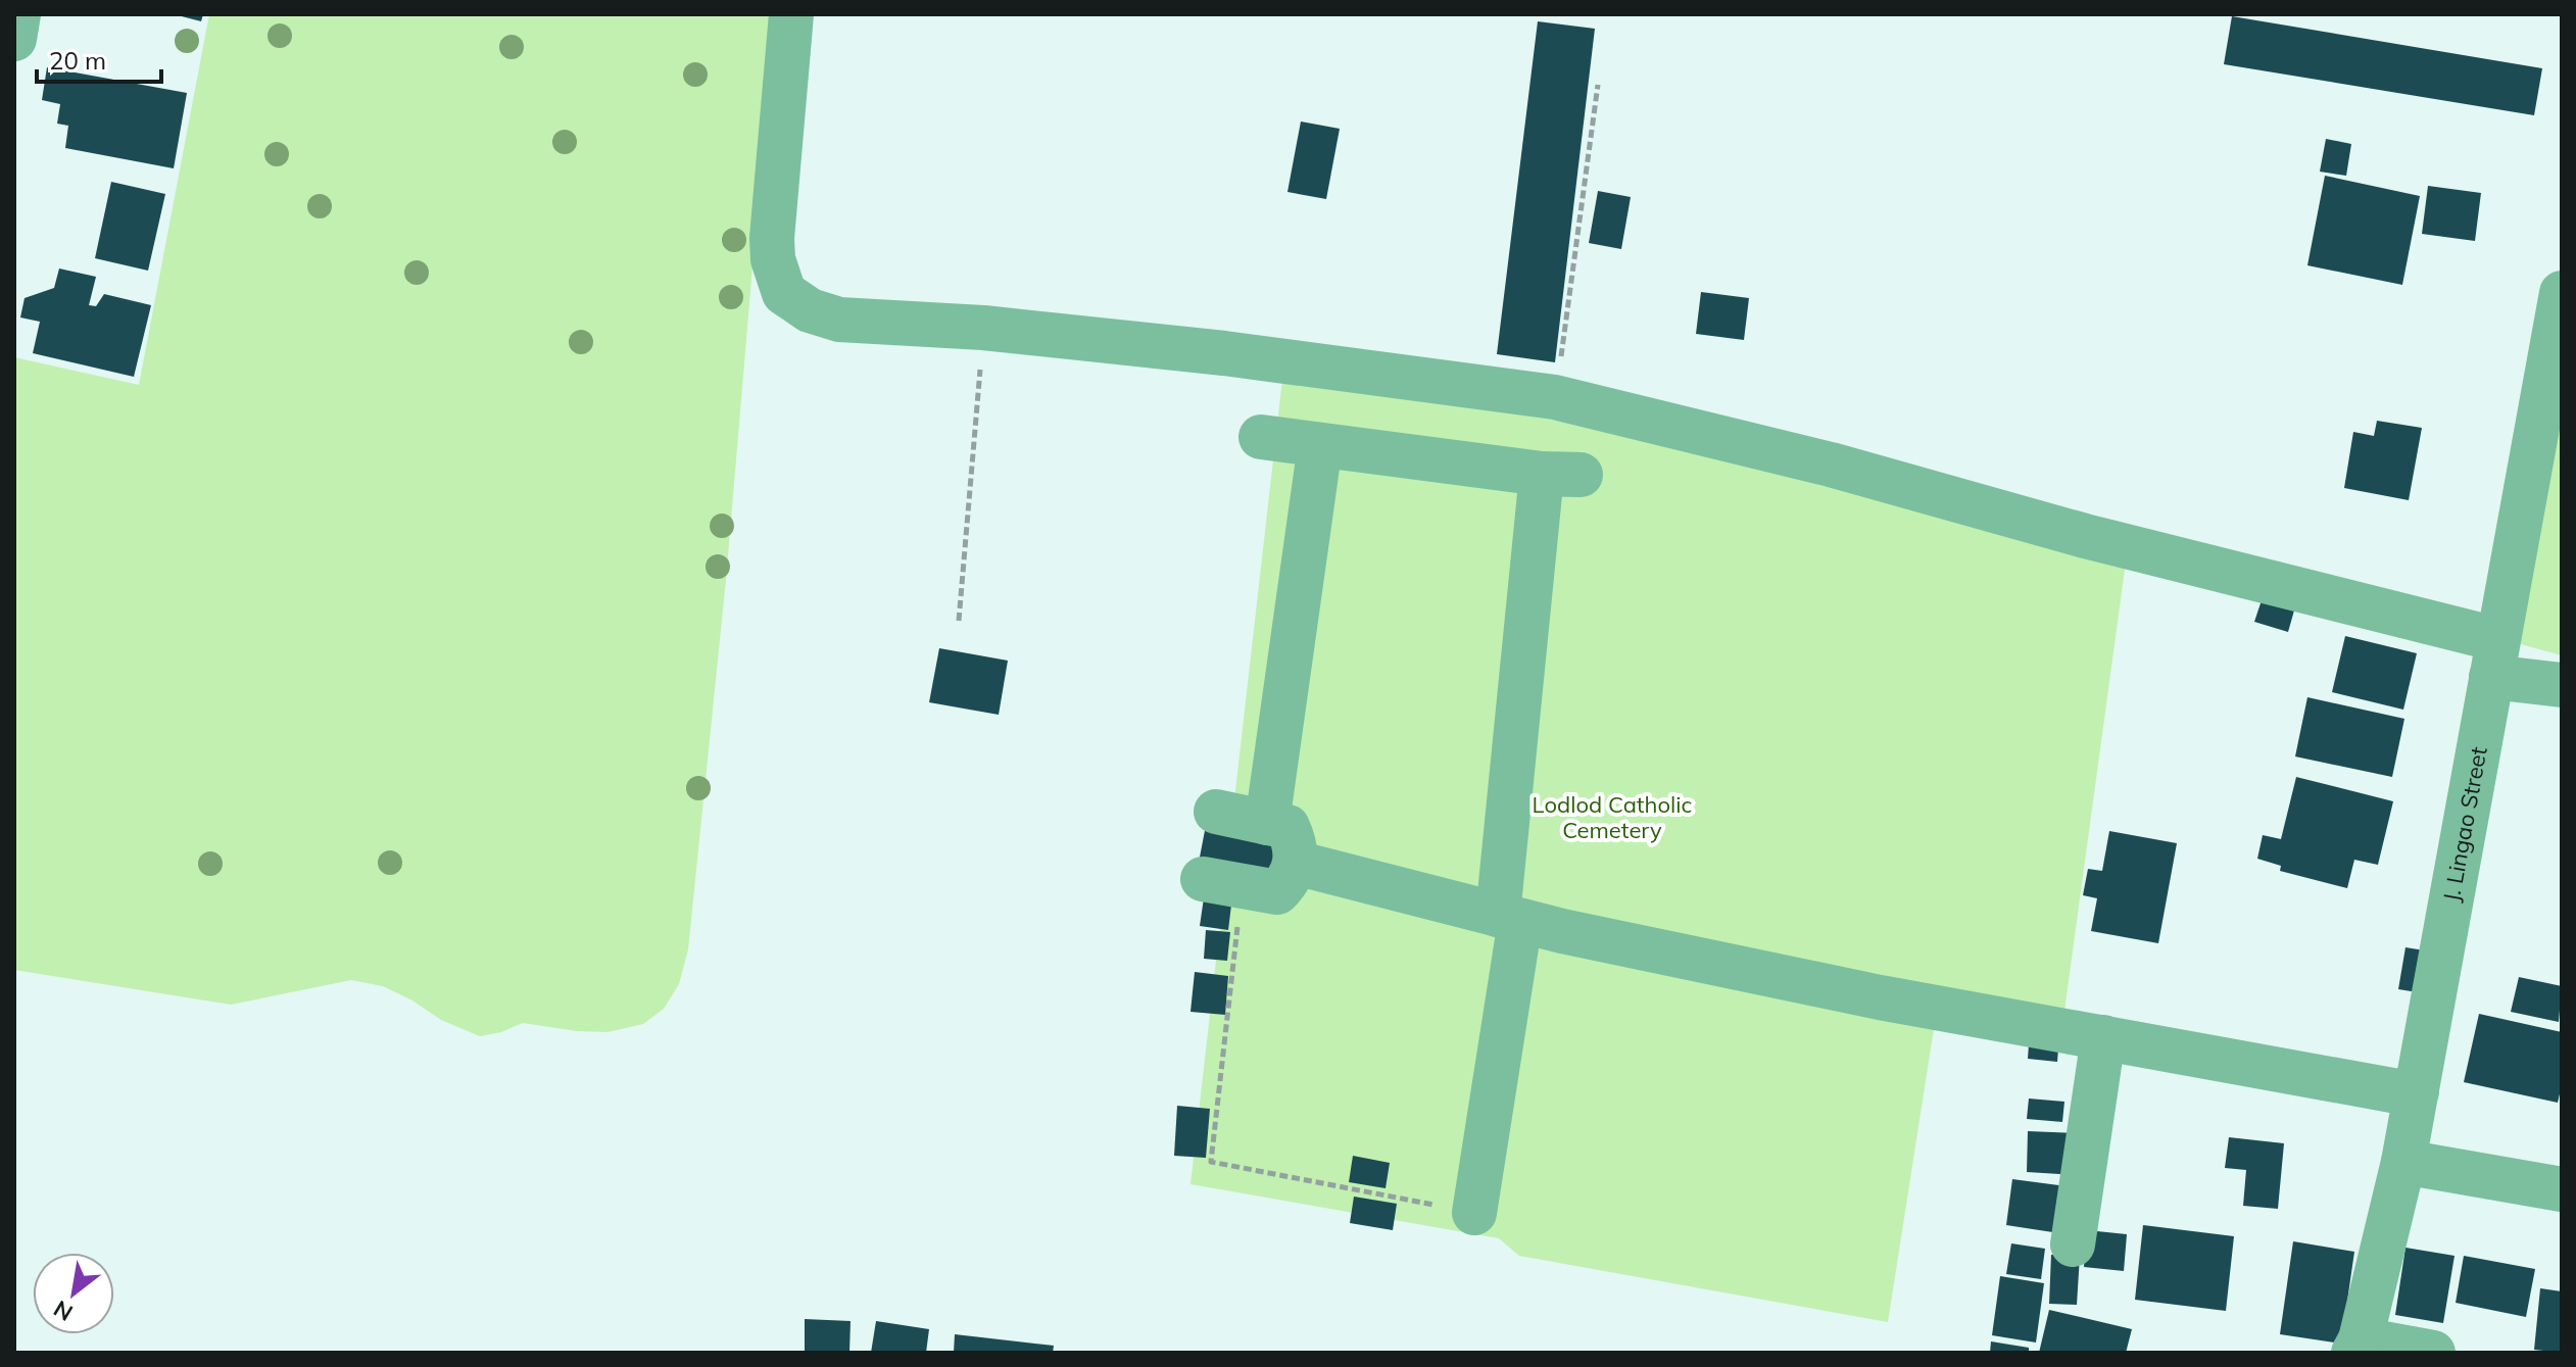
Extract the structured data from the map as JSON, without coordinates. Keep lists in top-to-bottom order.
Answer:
{
  "streets": {
    "street": ["J. Lingao Street"]
  },
  "parks": ["Lodlod Catholic Cemetery"],
  "scale_bar": "20 m",
  "north": "bottom left"
}
